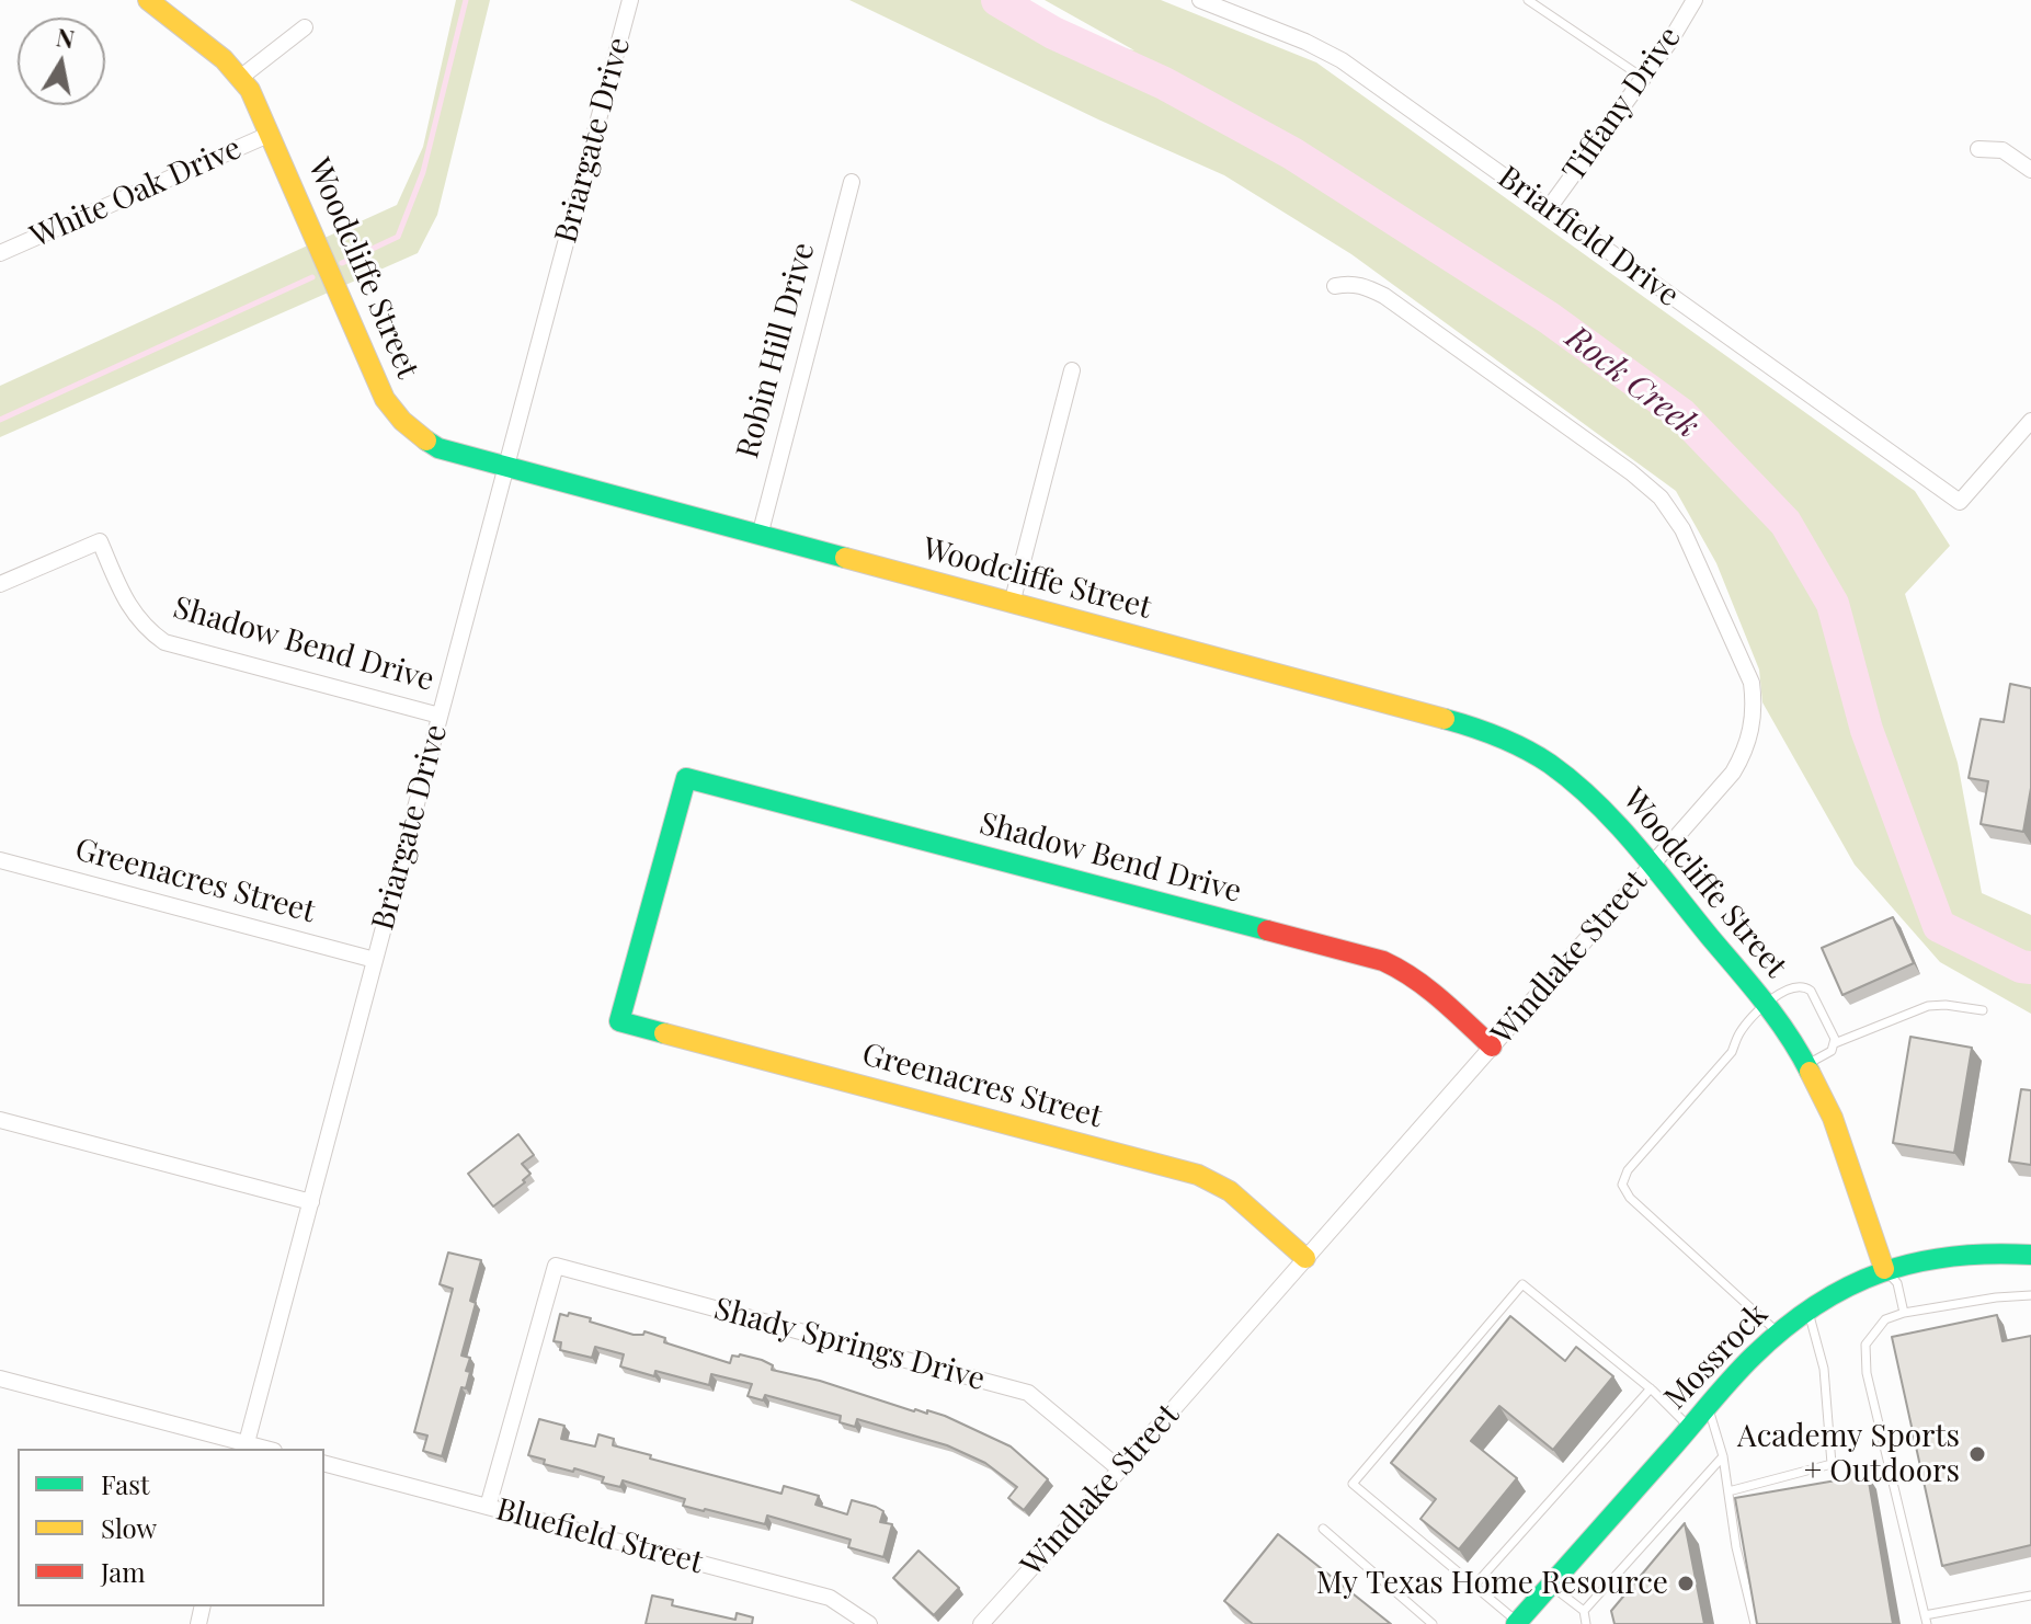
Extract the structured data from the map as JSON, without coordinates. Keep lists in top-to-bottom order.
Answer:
{
  "streets": {
    "street": [
      "Tiffany Drive",
      "Briargate Drive",
      "White Oak Drive",
      "Briarfield Drive",
      "Woodcliffe Street",
      "Robin Hill Drive",
      "Shadow Bend Drive",
      "Greenacres Street",
      "Windlake Street",
      "Shady Springs Drive",
      "Mossrock",
      "Bluefield Street"
    ]
  },
  "crossings": [
    ["Tiffany Drive", "Briarfield Drive"],
    ["Briargate Drive", "Woodcliffe Street"],
    ["Briargate Drive", "Shadow Bend Drive"],
    ["Briargate Drive", "Greenacres Street"],
    ["White Oak Drive", "Woodcliffe Street"],
    ["Woodcliffe Street", "Robin Hill Drive"],
    ["Woodcliffe Street", "Windlake Street"],
    ["Woodcliffe Street", "Mossrock"],
    ["Shadow Bend Drive", "Greenacres Street"],
    ["Shadow Bend Drive", "Windlake Street"],
    ["Greenacres Street", "Windlake Street"],
    ["Windlake Street", "Shady Springs Drive"],
    ["Shady Springs Drive", "Bluefield Street"]
  ],
  "water": ["Rock Creek"],
  "places": ["Academy Sports + Outdoors", "My Texas Home Resource"],
  "legend": ["Fast", "Slow", "Jam"],
  "north": "top"
}
